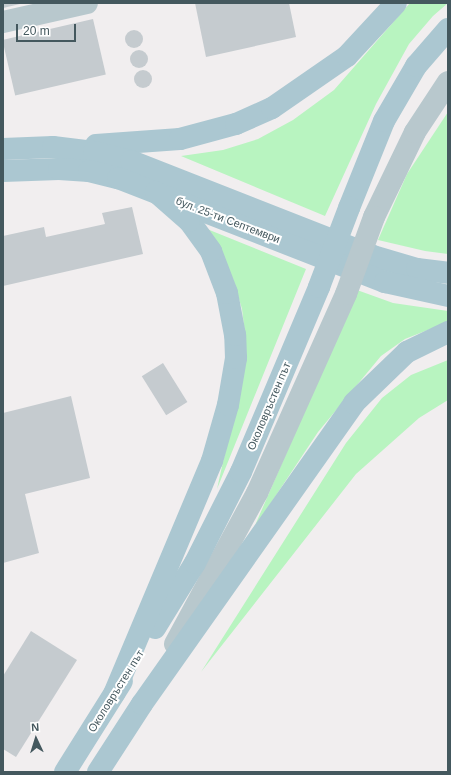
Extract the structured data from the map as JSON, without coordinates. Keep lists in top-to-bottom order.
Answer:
{
  "streets": {
    "main road": ["бул. 25-ти Септември", "Околовръстен път"]
  },
  "scale_bar": "20 m",
  "north": "top"
}
